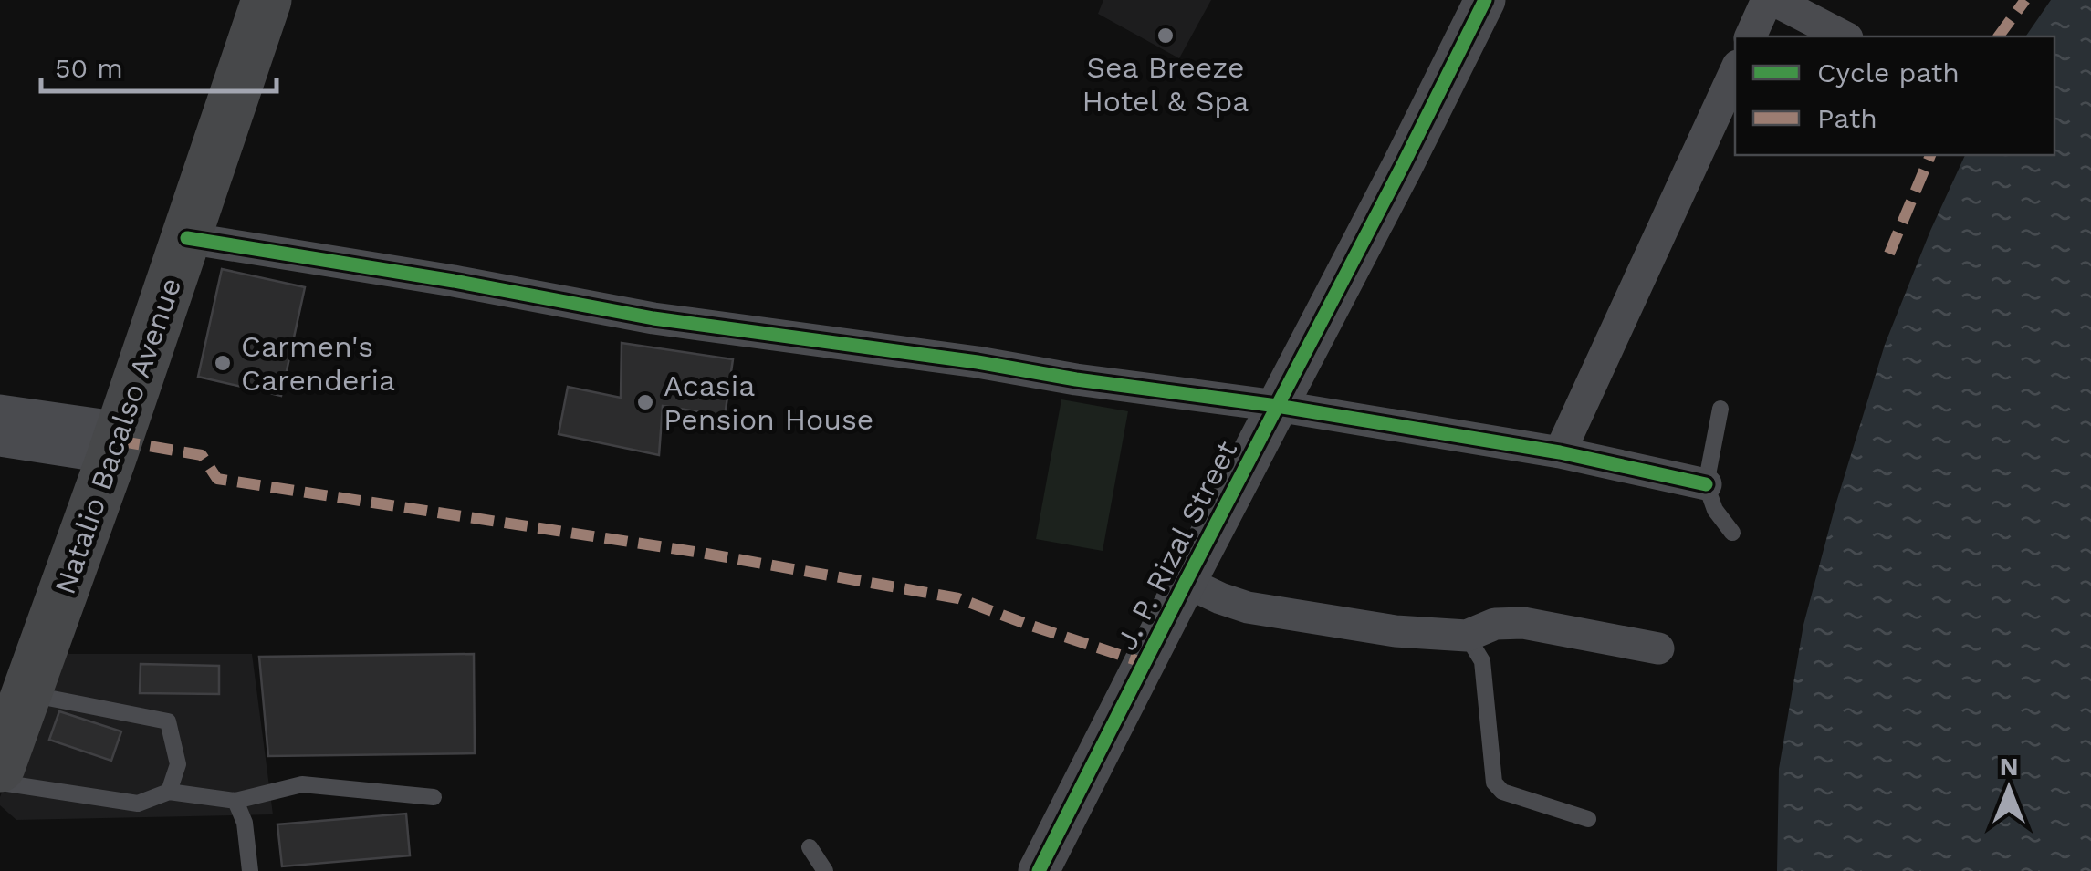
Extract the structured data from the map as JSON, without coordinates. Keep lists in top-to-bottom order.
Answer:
{
  "streets": {
    "highway": ["Natalio Bacalso Avenue"],
    "street": ["J. P. Rizal Street"]
  },
  "places": ["Sea Breeze Hotel & Spa", "Carmen's Carenderia", "Acasia Pension House"],
  "legend": ["Cycle path", "Path"],
  "scale_bar": "50 m",
  "north": "top"
}
